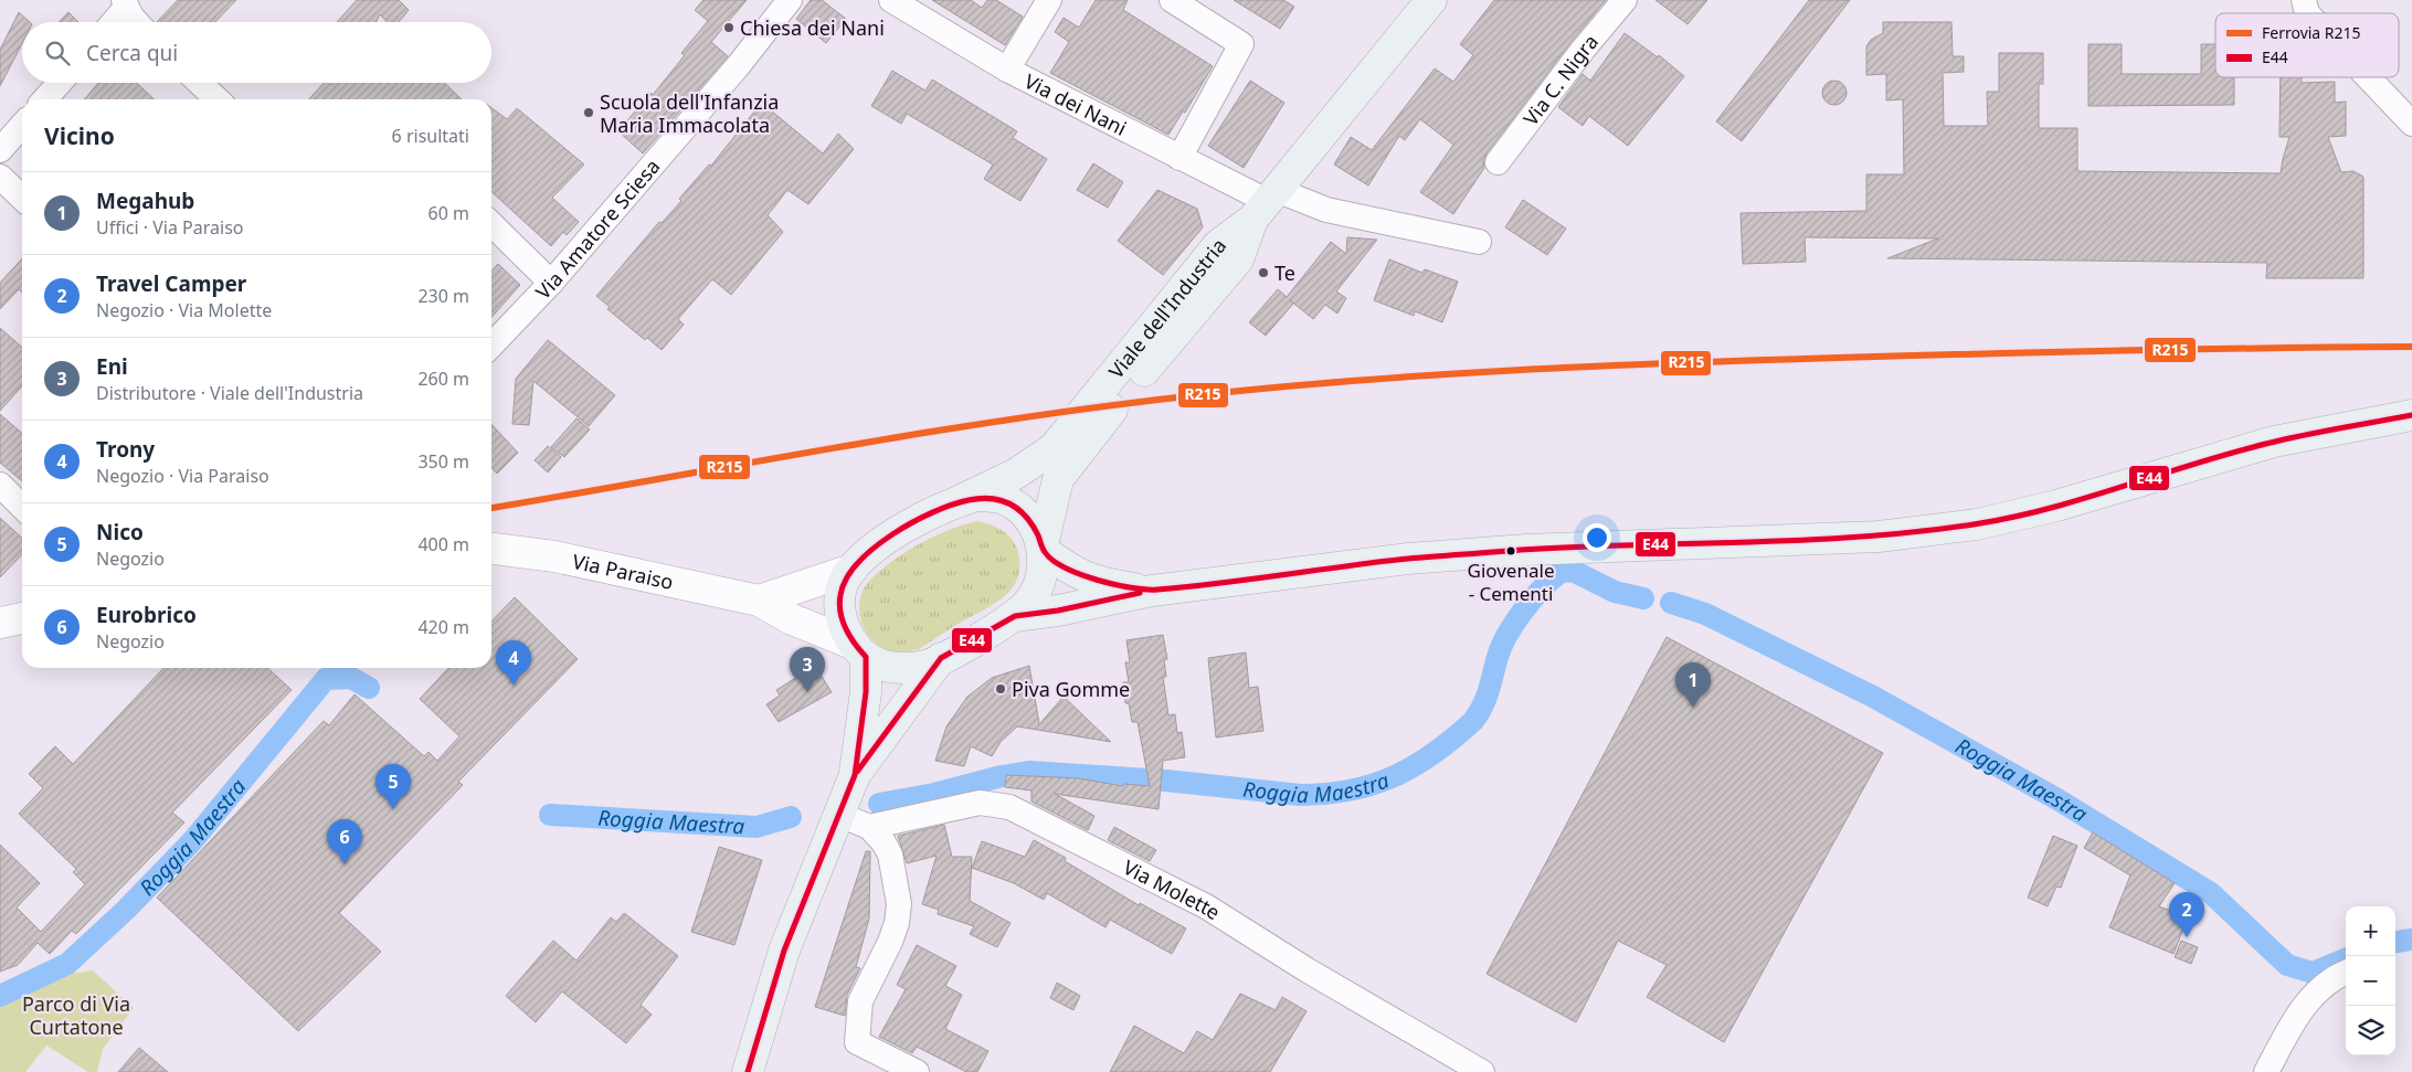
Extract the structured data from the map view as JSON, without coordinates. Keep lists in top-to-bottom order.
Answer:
{
  "streets": {
    "main road": ["Viale dell'Industria"],
    "street": [
      "Via C. Nigra",
      "Via dei Nani",
      "Via Amatore Sciesa",
      "Via Paraiso",
      "Via Molette"
    ]
  },
  "crossings": [
    ["Via dei Nani", "Viale dell'Industria"],
    ["Viale dell'Industria", "Via Paraiso"]
  ],
  "water": ["Roggia Maestra"],
  "parks": ["Parco di Via Curtatone"],
  "places": [
    "Chiesa dei Nani",
    "Scuola dell'Infanzia Maria Immacolata",
    "Te",
    "Giovenale - Cementi",
    "Piva Gomme"
  ],
  "lines": ["rail line R215", "transit line E44"],
  "legend": ["Ferrovia R215", "E44"],
  "page": {
    "search": "Cerca qui",
    "heading": ["Vicino", "6 risultati"],
    "list": [
      {
        "mark": "1",
        "name": "Megahub",
        "note": "Uffici · Via Paraiso",
        "value": "60 m"
      },
      {
        "mark": "2",
        "name": "Travel Camper",
        "note": "Negozio · Via Molette",
        "value": "230 m"
      },
      {
        "mark": "3",
        "name": "Eni",
        "note": "Distributore · Viale dell'Industria",
        "value": "260 m"
      },
      {
        "mark": "4",
        "name": "Trony",
        "note": "Negozio · Via Paraiso",
        "value": "350 m"
      },
      {
        "mark": "5",
        "name": "Nico",
        "note": "Negozio",
        "value": "400 m"
      },
      {
        "mark": "6",
        "name": "Eurobrico",
        "note": "Negozio",
        "value": "420 m"
      }
    ],
    "pins": [
      "4",
      "3",
      "1",
      "5",
      "6",
      "2"
    ],
    "map_buttons": ["+", "−"]
  }
}
